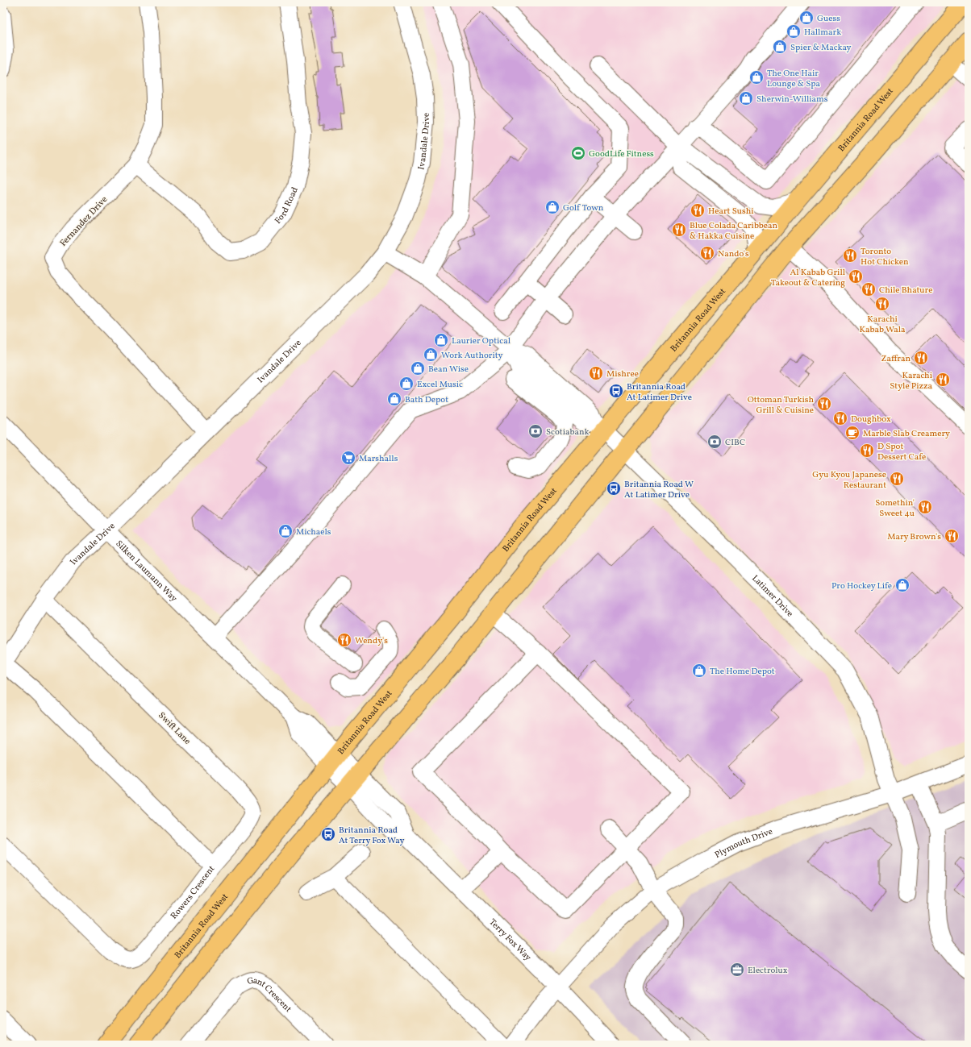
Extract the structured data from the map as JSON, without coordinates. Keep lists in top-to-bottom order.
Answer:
{
  "streets": {
    "main road": ["Britannia Road West"],
    "street": [
      "Ivandale Drive",
      "Ford Road",
      "Fernandez Drive",
      "Silken Laumann Way",
      "Latimer Drive",
      "Swift Lane",
      "Plymouth Drive",
      "Rowers Crescent",
      "Terry Fox Way",
      "Gant Crescent"
    ]
  },
  "crossings": [
    ["Britannia Road West", "Silken Laumann Way"],
    ["Britannia Road West", "Latimer Drive"],
    ["Ivandale Drive", "Fernandez Drive"],
    ["Ivandale Drive", "Silken Laumann Way"],
    ["Ivandale Drive", "Swift Lane"],
    ["Ivandale Drive", "Rowers Crescent"],
    ["Ford Road", "Fernandez Drive"],
    ["Silken Laumann Way", "Terry Fox Way"],
    ["Latimer Drive", "Plymouth Drive"],
    ["Swift Lane", "Rowers Crescent"],
    ["Plymouth Drive", "Terry Fox Way"]
  ],
  "places": {
    "shop": [
      "Guess",
      "Hallmark",
      "Spier & Mackay",
      "The One Hair Lounge & Spa",
      "Sherwin-Williams",
      "Golf Town",
      "Laurier Optical",
      "Work Authority",
      "Bean Wise",
      "Excel Music",
      "Bath Depot",
      "Michaels",
      "Pro Hockey Life",
      "The Home Depot"
    ],
    "sports": ["GoodLife Fitness"],
    "restaurant": [
      "Heart Sushi",
      "Blue Colada Caribbean & Hakka Cuisine",
      "Nando's",
      "Toronto Hot Chicken",
      "Al Kabab Grill Takeout & Catering",
      "Chile Bhature",
      "Karachi Kabab Wala",
      "Zaffran",
      "Mishree",
      "Karachi Style Pizza",
      "Ottoman Turkish Grill & Cuisine",
      "Doughbox",
      "D Spot Dessert Cafe",
      "Gyu Kyou Japanese Restaurant",
      "Somethin' Sweet 4u",
      "Mary Brown's",
      "Wendy's"
    ],
    "bus stop": ["Britannia Road At Latimer Drive", "Britannia Road W At Latimer Drive", "Britannia Road At Terry Fox Way"],
    "bank": ["Scotiabank", "CIBC"],
    "cafe": ["Marble Slab Creamery"],
    "supermarket": ["Marshalls"],
    "office": ["Electrolux"]
  }
}
